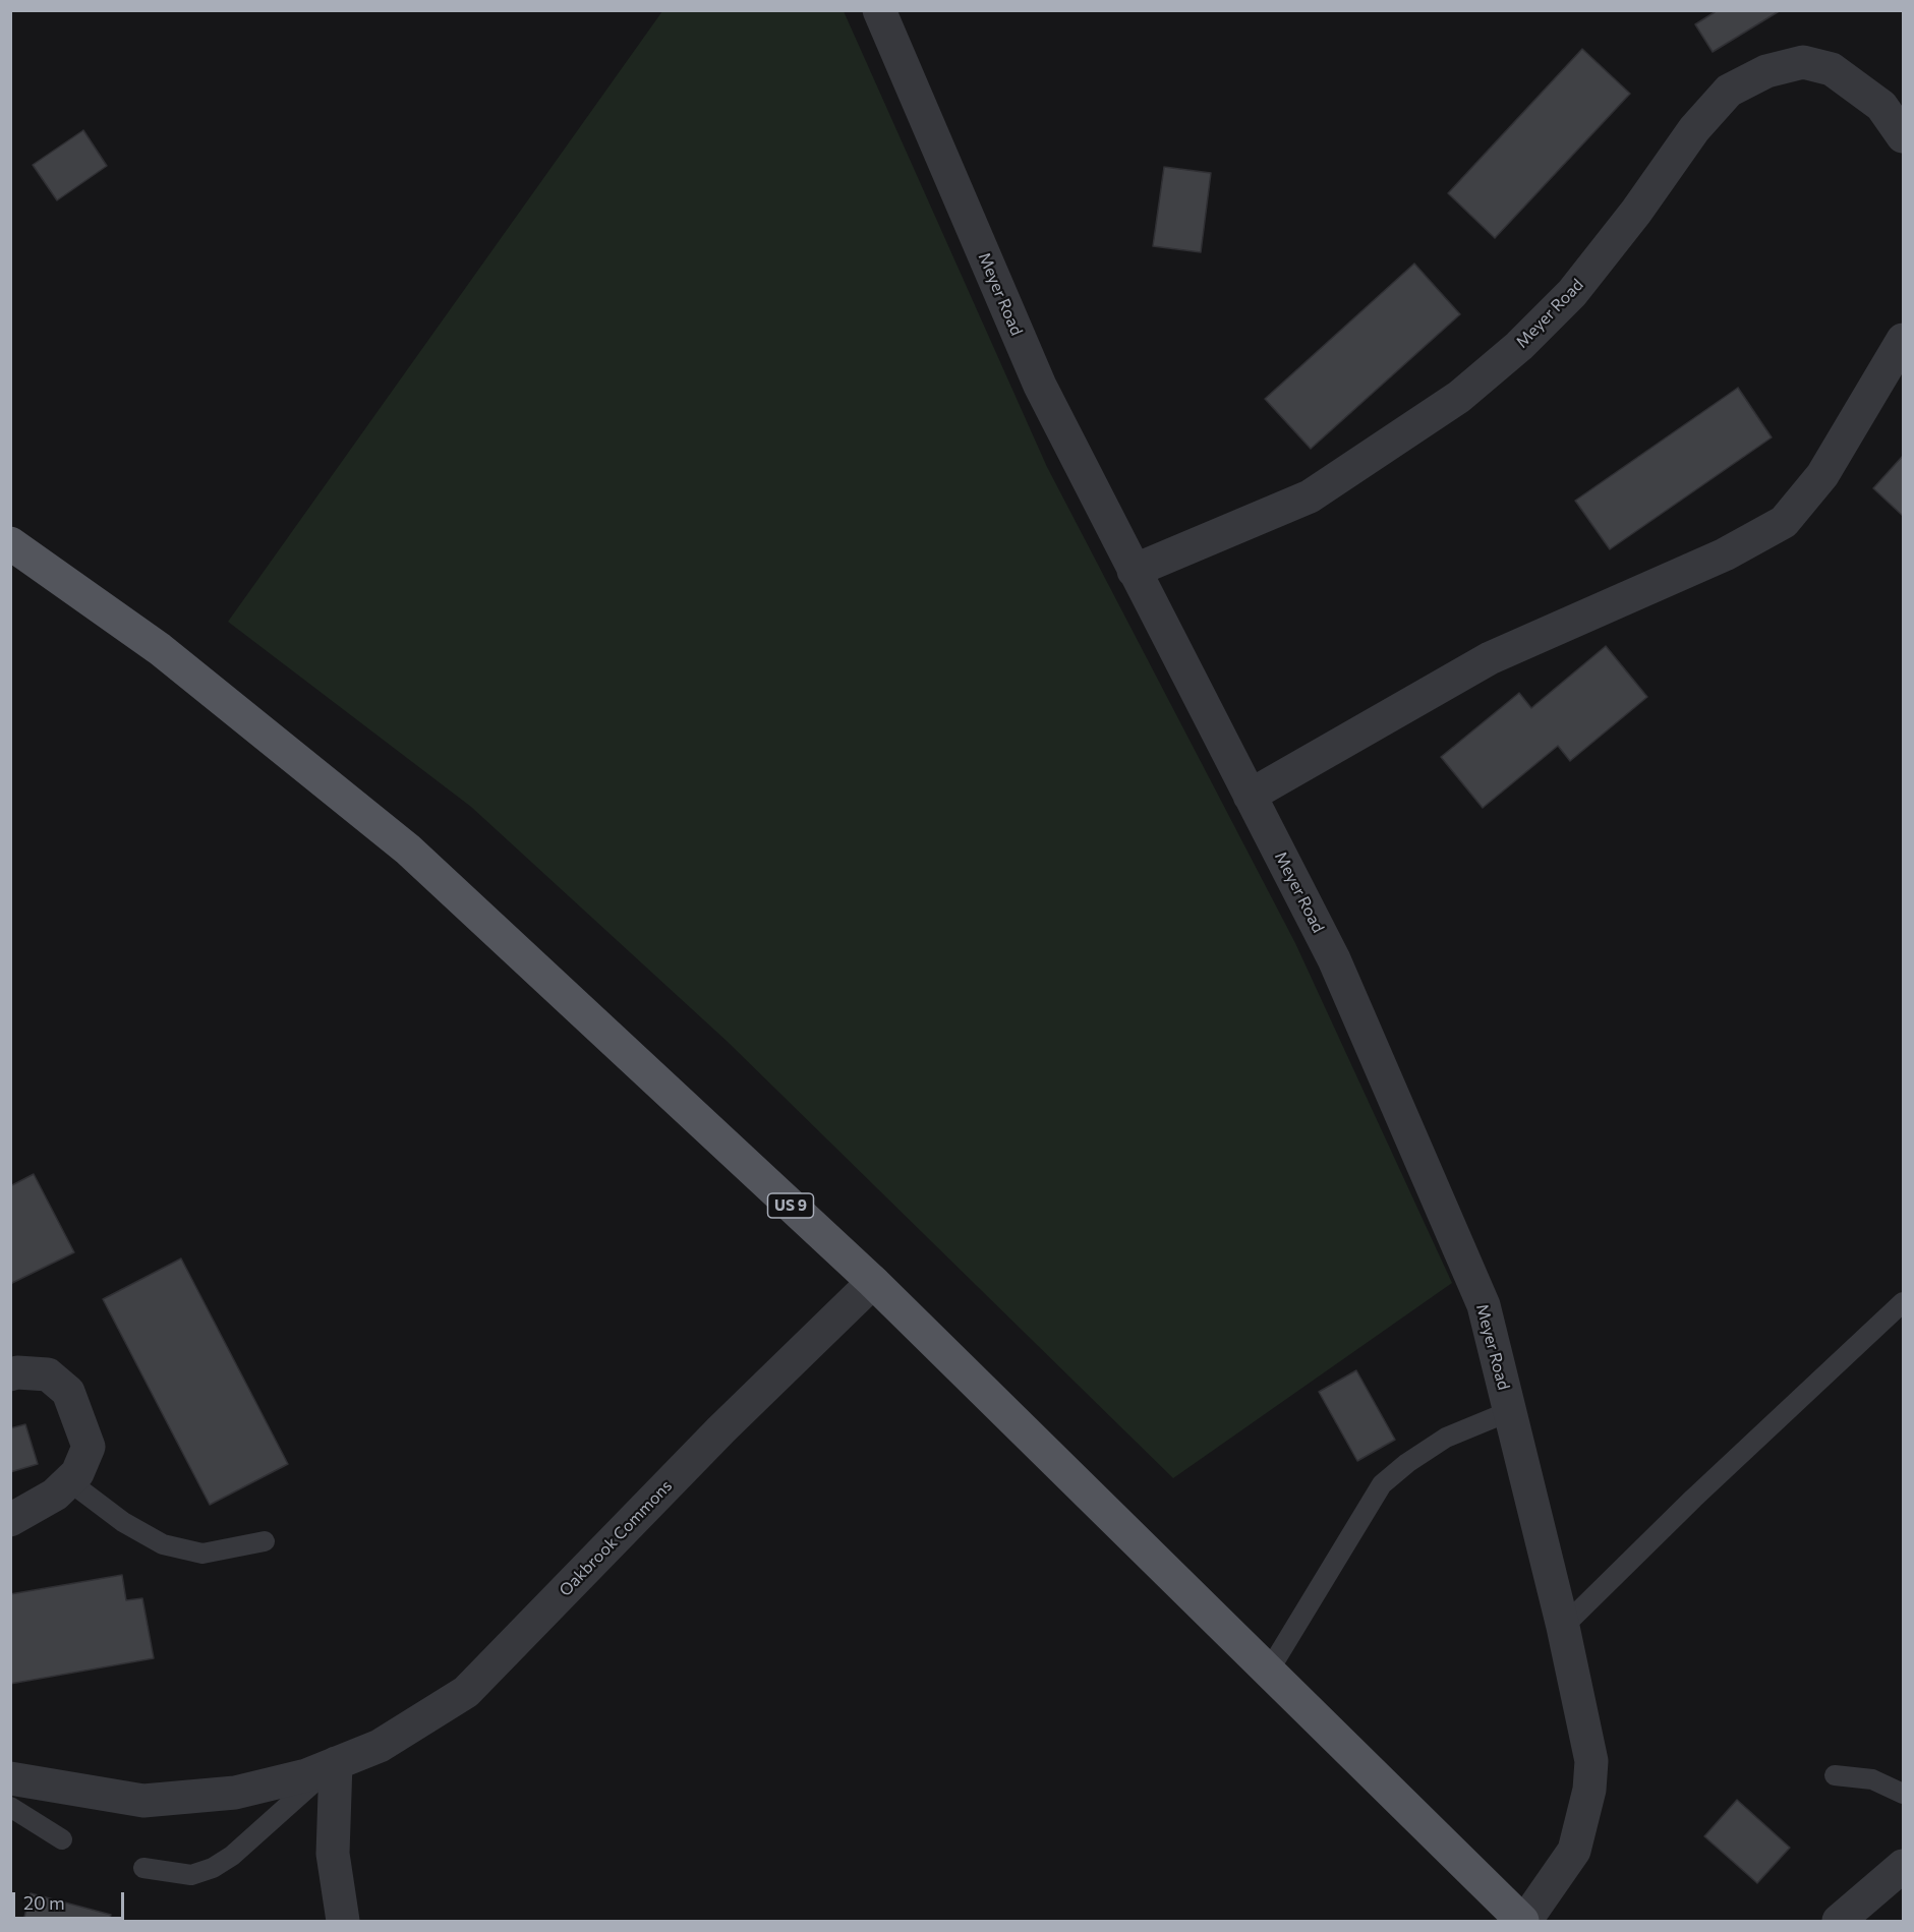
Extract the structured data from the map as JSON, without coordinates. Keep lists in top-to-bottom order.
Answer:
{
  "streets": {
    "main road": ["US 9"],
    "street": ["Meyer Road", "Oakbrook Commons"]
  },
  "crossings": [
    ["Meyer Road", "US 9"],
    ["US 9", "Oakbrook Commons"]
  ],
  "scale_bar": "20 m"
}
